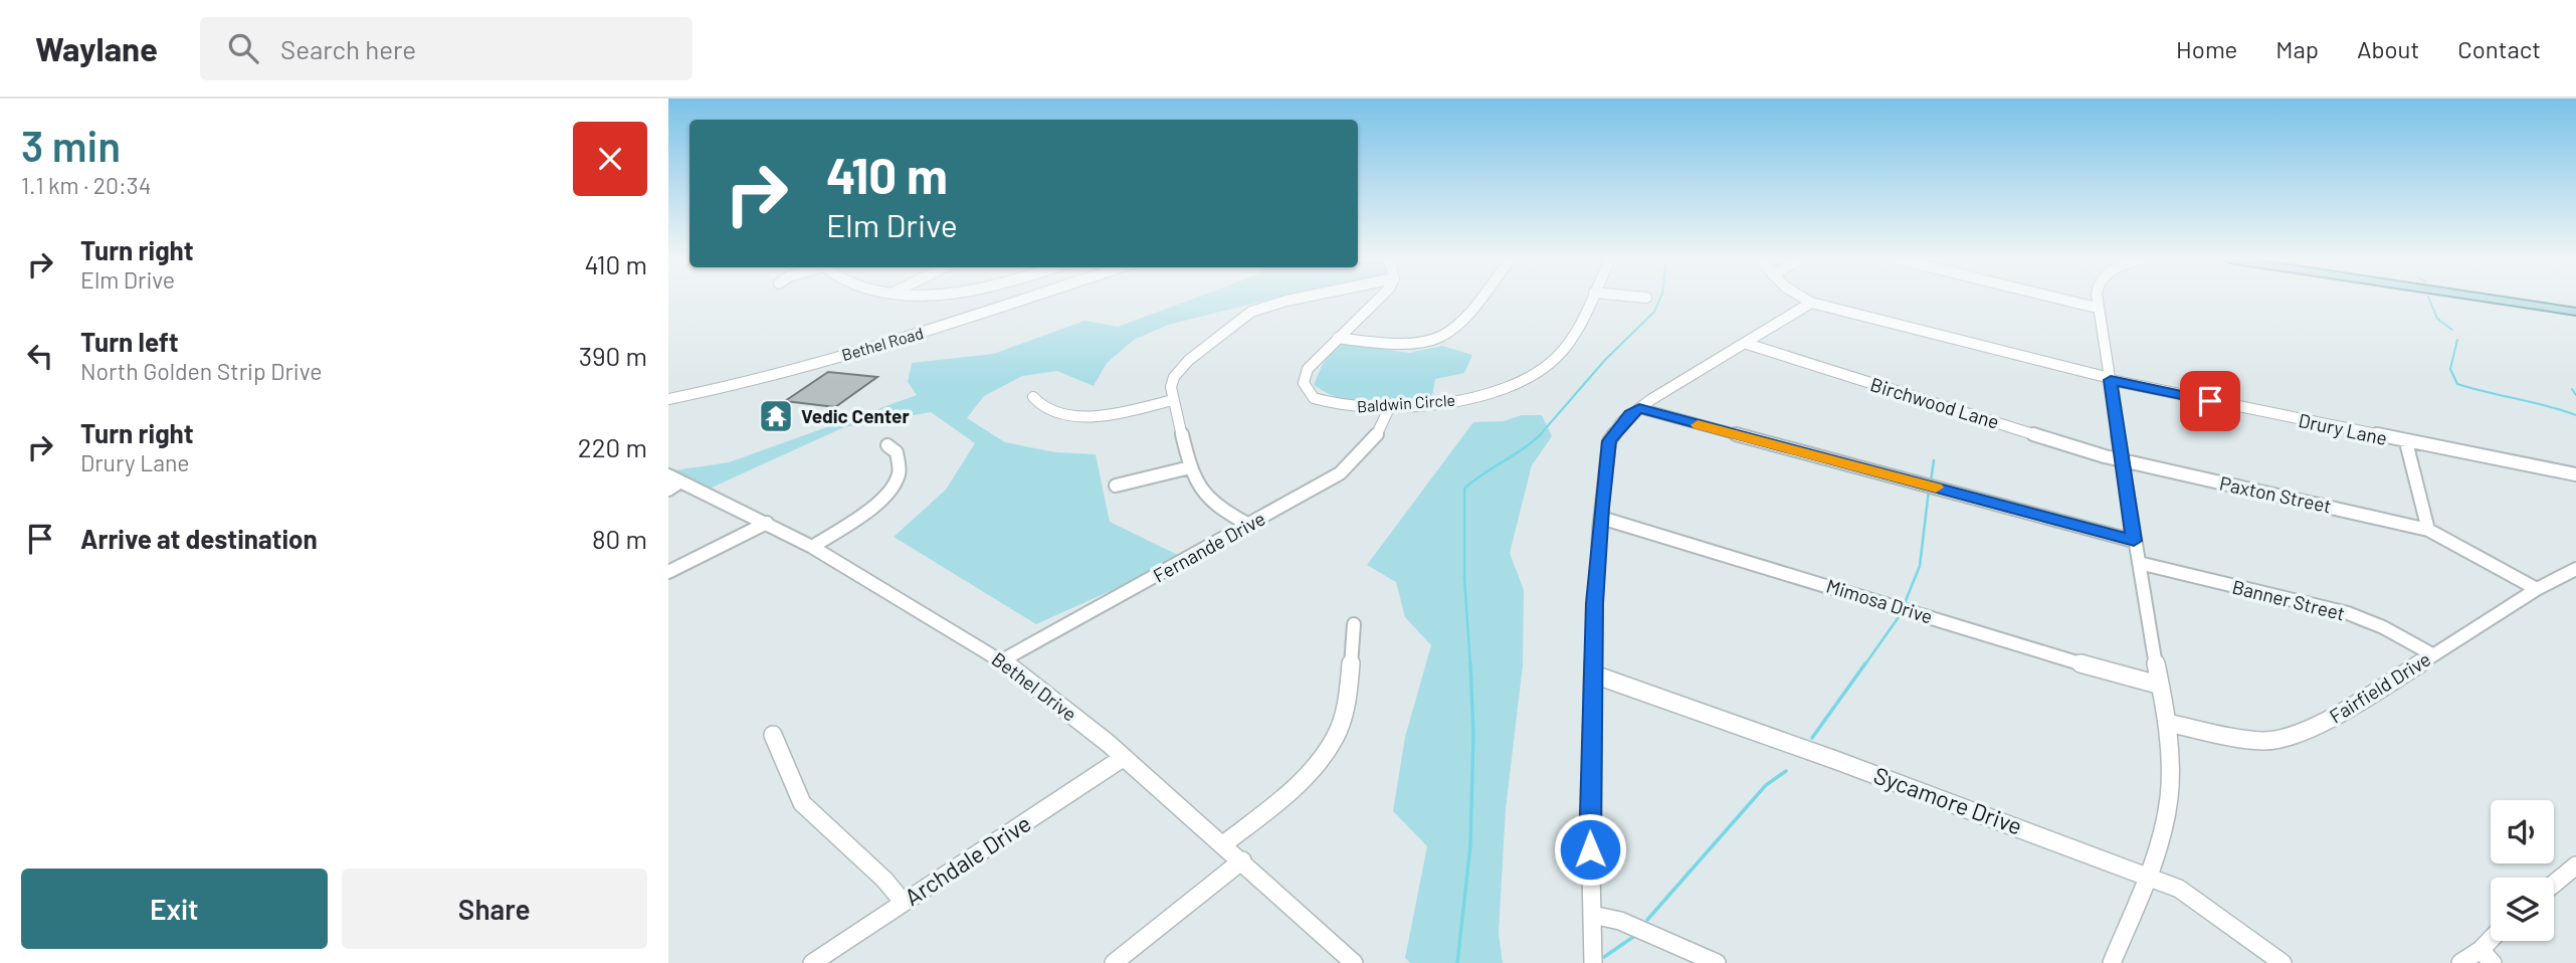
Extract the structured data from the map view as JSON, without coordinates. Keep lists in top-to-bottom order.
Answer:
{
  "streets": {
    "street": [
      "Bethel Road",
      "Baldwin Circle",
      "Birchwood Lane",
      "Drury Lane",
      "Paxton Street",
      "Fernande Drive",
      "Banner Street",
      "Mimosa Drive",
      "Bethel Drive",
      "Fairfield Drive",
      "Sycamore Drive",
      "Archdale Drive"
    ]
  },
  "crossings": [
    ["Baldwin Circle", "Fernande Drive"],
    ["Birchwood Lane", "Paxton Street"],
    ["Paxton Street", "Fairfield Drive"],
    ["Fernande Drive", "Bethel Drive"],
    ["Banner Street", "Fairfield Drive"],
    ["Bethel Drive", "Archdale Drive"]
  ],
  "places": {
    "temple": ["Vedic Center"]
  },
  "page": {
    "header": "Waylane",
    "search": "Search here",
    "nav": [
      "Home",
      "Map",
      "About",
      "Contact"
    ],
    "heading": ["3 min", "1.1 km · 20:34"],
    "turn": ["410 m", "Elm Drive"],
    "list": [
      {
        "name": "Turn right",
        "note": "Elm Drive",
        "value": "410 m"
      },
      {
        "name": "Turn left",
        "note": "North Golden Strip Drive",
        "value": "390 m"
      },
      {
        "name": "Turn right",
        "note": "Drury Lane",
        "value": "220 m"
      },
      {
        "name": "Arrive at destination",
        "value": "80 m"
      }
    ],
    "buttons": ["Exit", "Share"]
  }
}
